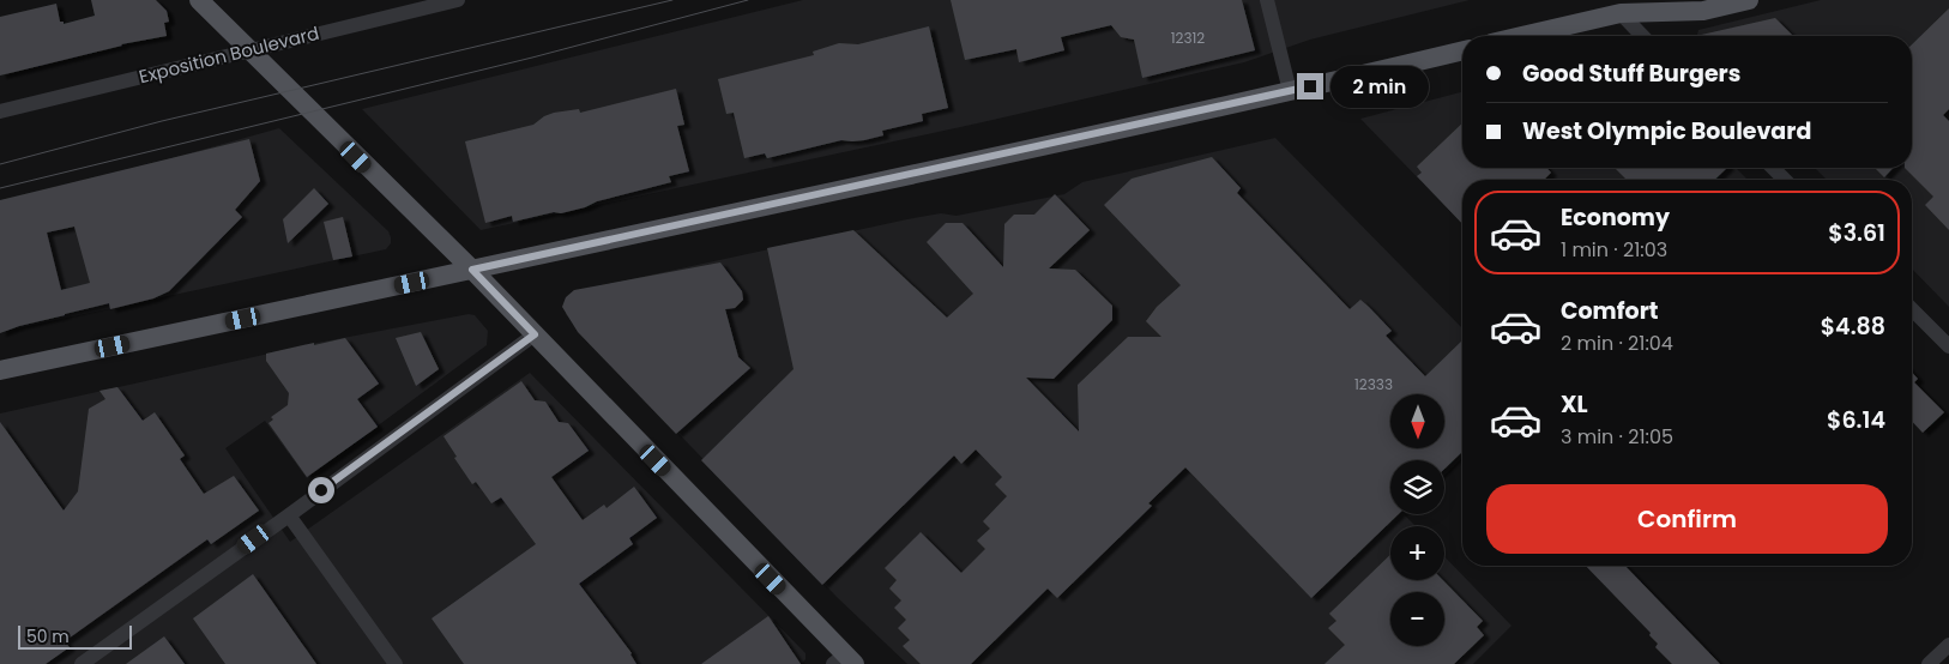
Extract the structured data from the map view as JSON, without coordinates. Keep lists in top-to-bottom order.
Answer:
{
  "streets": {
    "street": ["Exposition Boulevard"]
  },
  "house_numbers": ["12312", "12333"],
  "scale_bar": "50 m",
  "north": "bottom",
  "page": {
    "banner": ["Good Stuff Burgers", "West Olympic Boulevard"],
    "bubble": "2 min",
    "list": [
      {
        "name": "Economy",
        "note": "1 min · 21:03",
        "value": "$3.61"
      },
      {
        "name": "Comfort",
        "note": "2 min · 21:04",
        "value": "$4.88"
      },
      {
        "name": "XL",
        "note": "3 min · 21:05",
        "value": "$6.14"
      }
    ],
    "map_buttons": ["+", "−"],
    "buttons": "Confirm",
    "scale": "50 m"
  }
}
